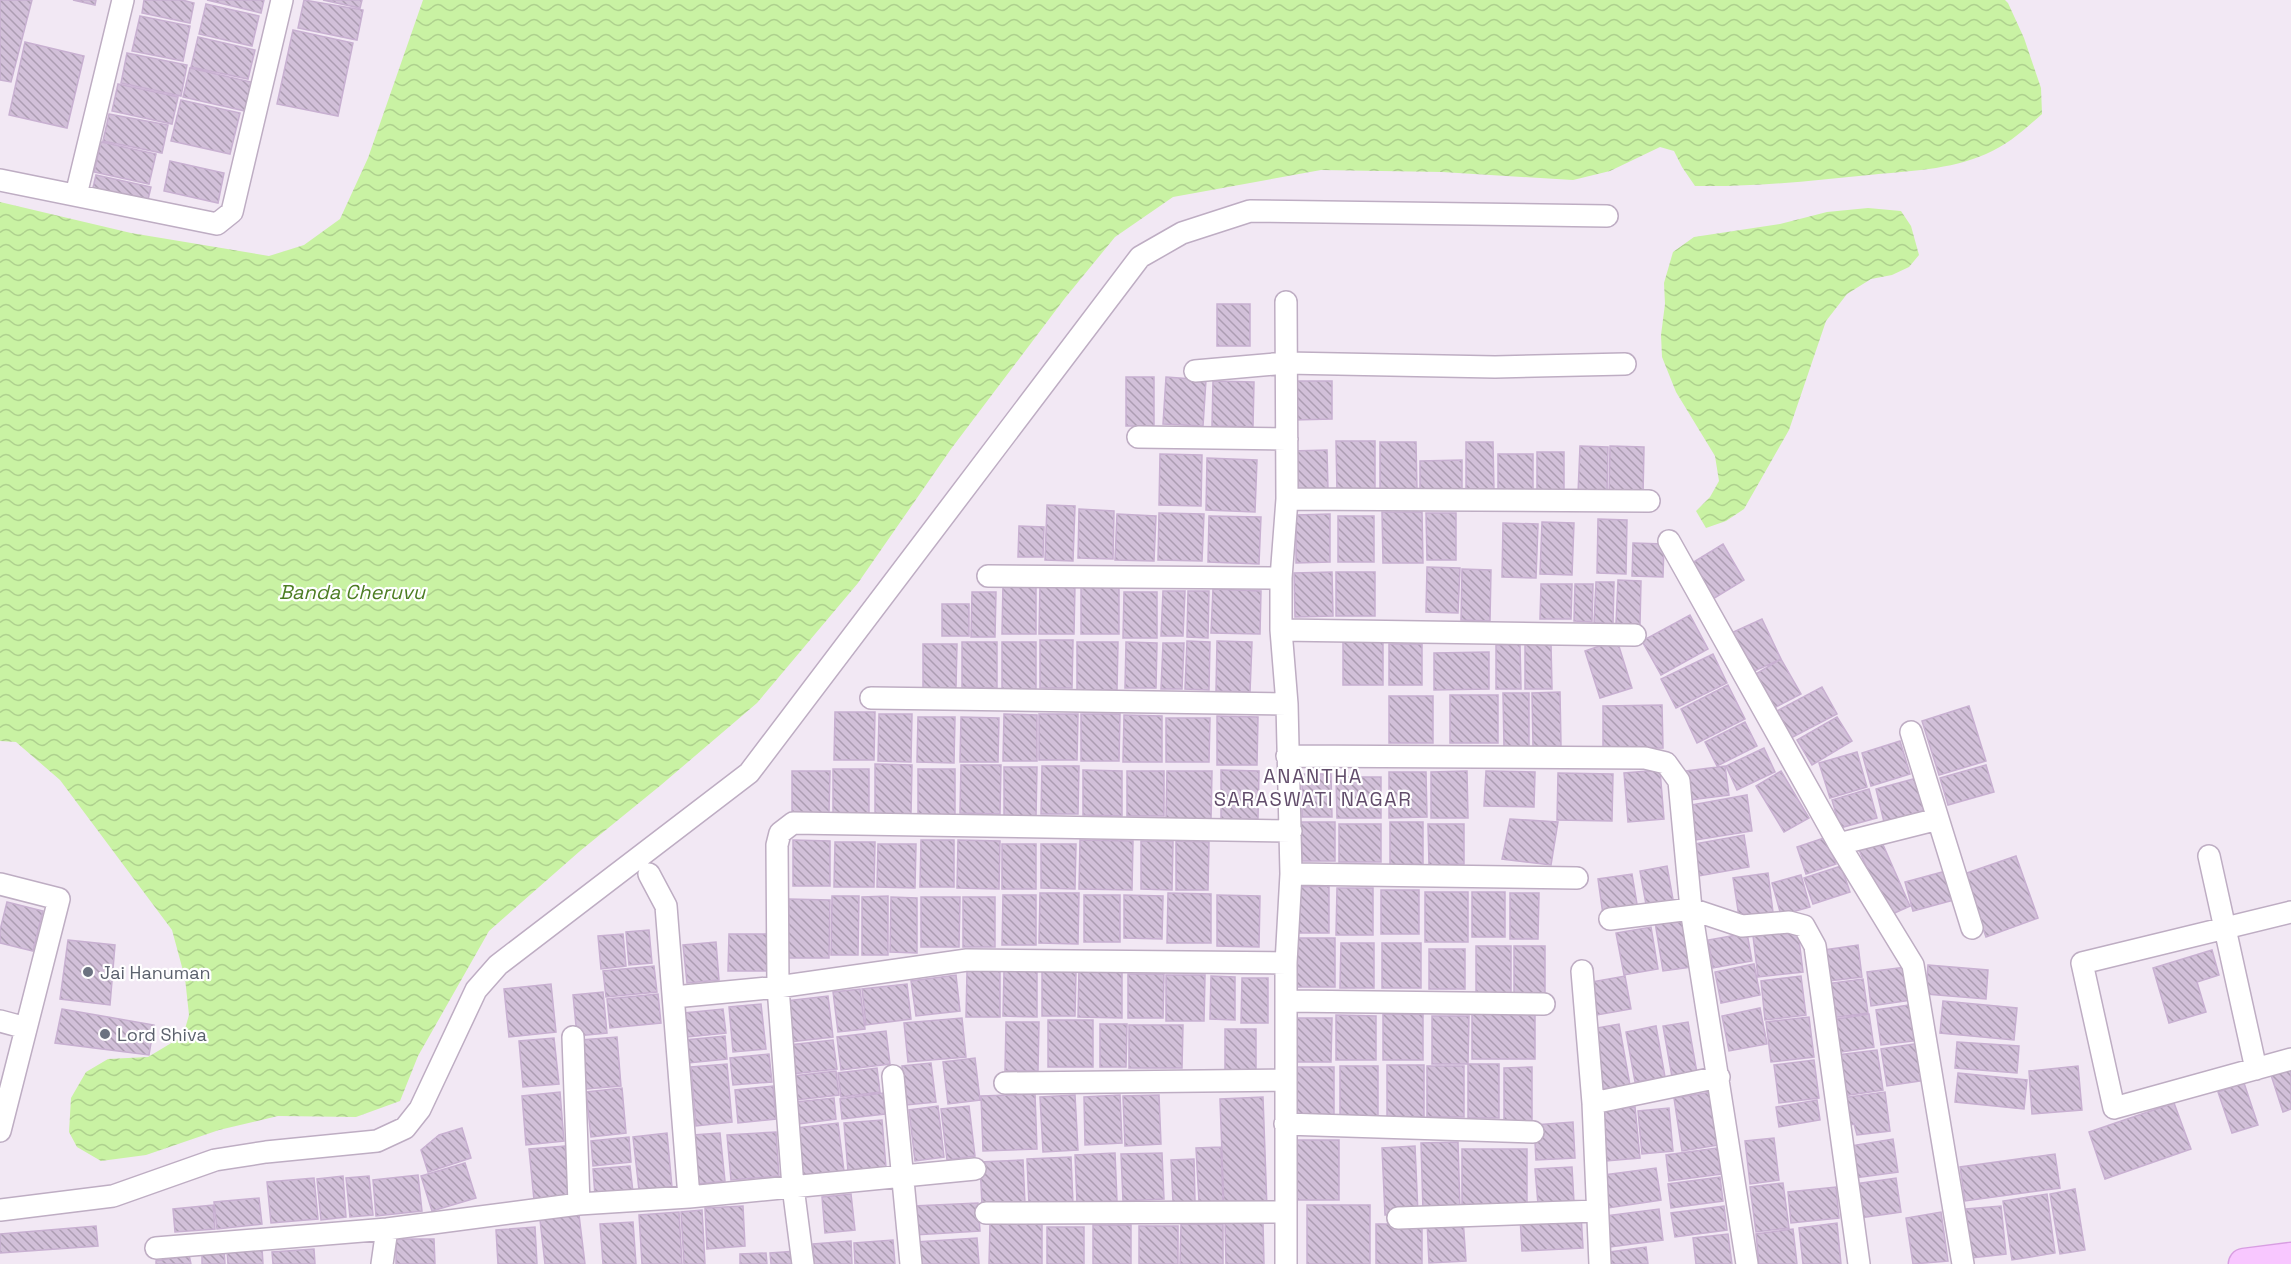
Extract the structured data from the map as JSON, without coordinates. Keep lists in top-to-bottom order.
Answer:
{
  "districts": ["ANANTHA SARASWATI NAGAR"],
  "water": ["Banda Cheruvu"],
  "places": ["Jai Hanuman", "Lord Shiva"]
}
